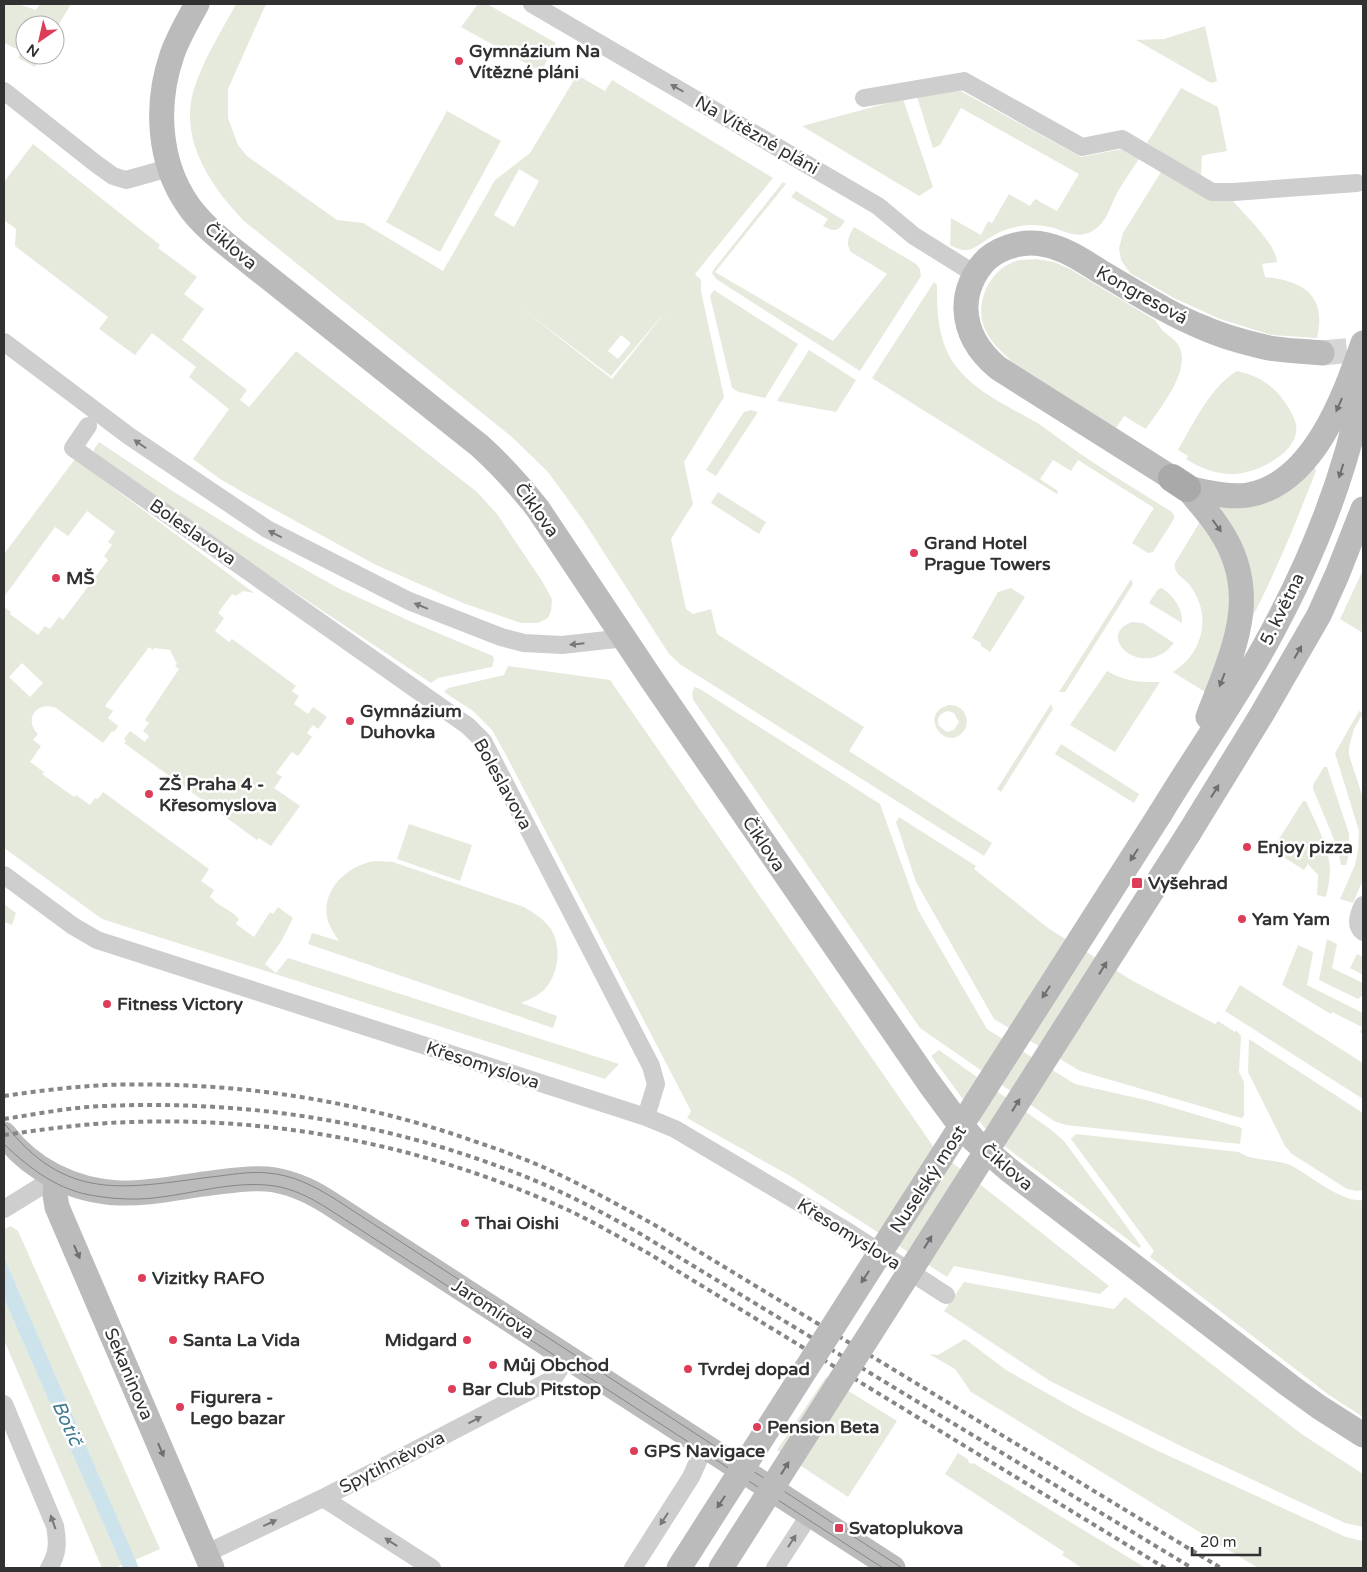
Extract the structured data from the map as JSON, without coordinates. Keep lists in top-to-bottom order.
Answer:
{
  "streets": {
    "main road": [
      "Čiklova",
      "Kongresová",
      "5. května",
      "Nuselský most",
      "Jaromírova",
      "Sekaninova"
    ],
    "street": [
      "Na Vítězné pláni",
      "Boleslavova",
      "Křesomyslova",
      "Spytihněvova"
    ]
  },
  "crossings": [
    ["Na Vítězné pláni", "Kongresová"],
    ["Boleslavova", "Křesomyslova"],
    ["5. května", "Nuselský most"],
    ["Jaromírova", "Sekaninova"],
    ["Jaromírova", "Spytihněvova"],
    ["Sekaninova", "Spytihněvova"]
  ],
  "one_way": ["Na Vítězné pláni", "Sekaninova", "Spytihněvova"],
  "water": ["Botič"],
  "places": {
    "other": [
      "Gymnázium Na Vítězné pláni",
      "Grand Hotel Prague Towers",
      "MŠ",
      "Gymnázium Duhovka",
      "ZŠ Praha 4 - Křesomyslova",
      "Enjoy pizza",
      "Yam Yam",
      "Fitness Victory",
      "Thai Oishi",
      "Vizitky RAFO",
      "Santa La Vida",
      "Midgard",
      "Můj Obchod",
      "Tvrdej dopad",
      "Bar Club Pitstop",
      "Figurera - Lego bazar",
      "Pension Beta",
      "GPS Navigace"
    ],
    "transit": ["Vyšehrad", "Svatoplukova"]
  },
  "scale_bar": "20 m",
  "north": "bottom left"
}
